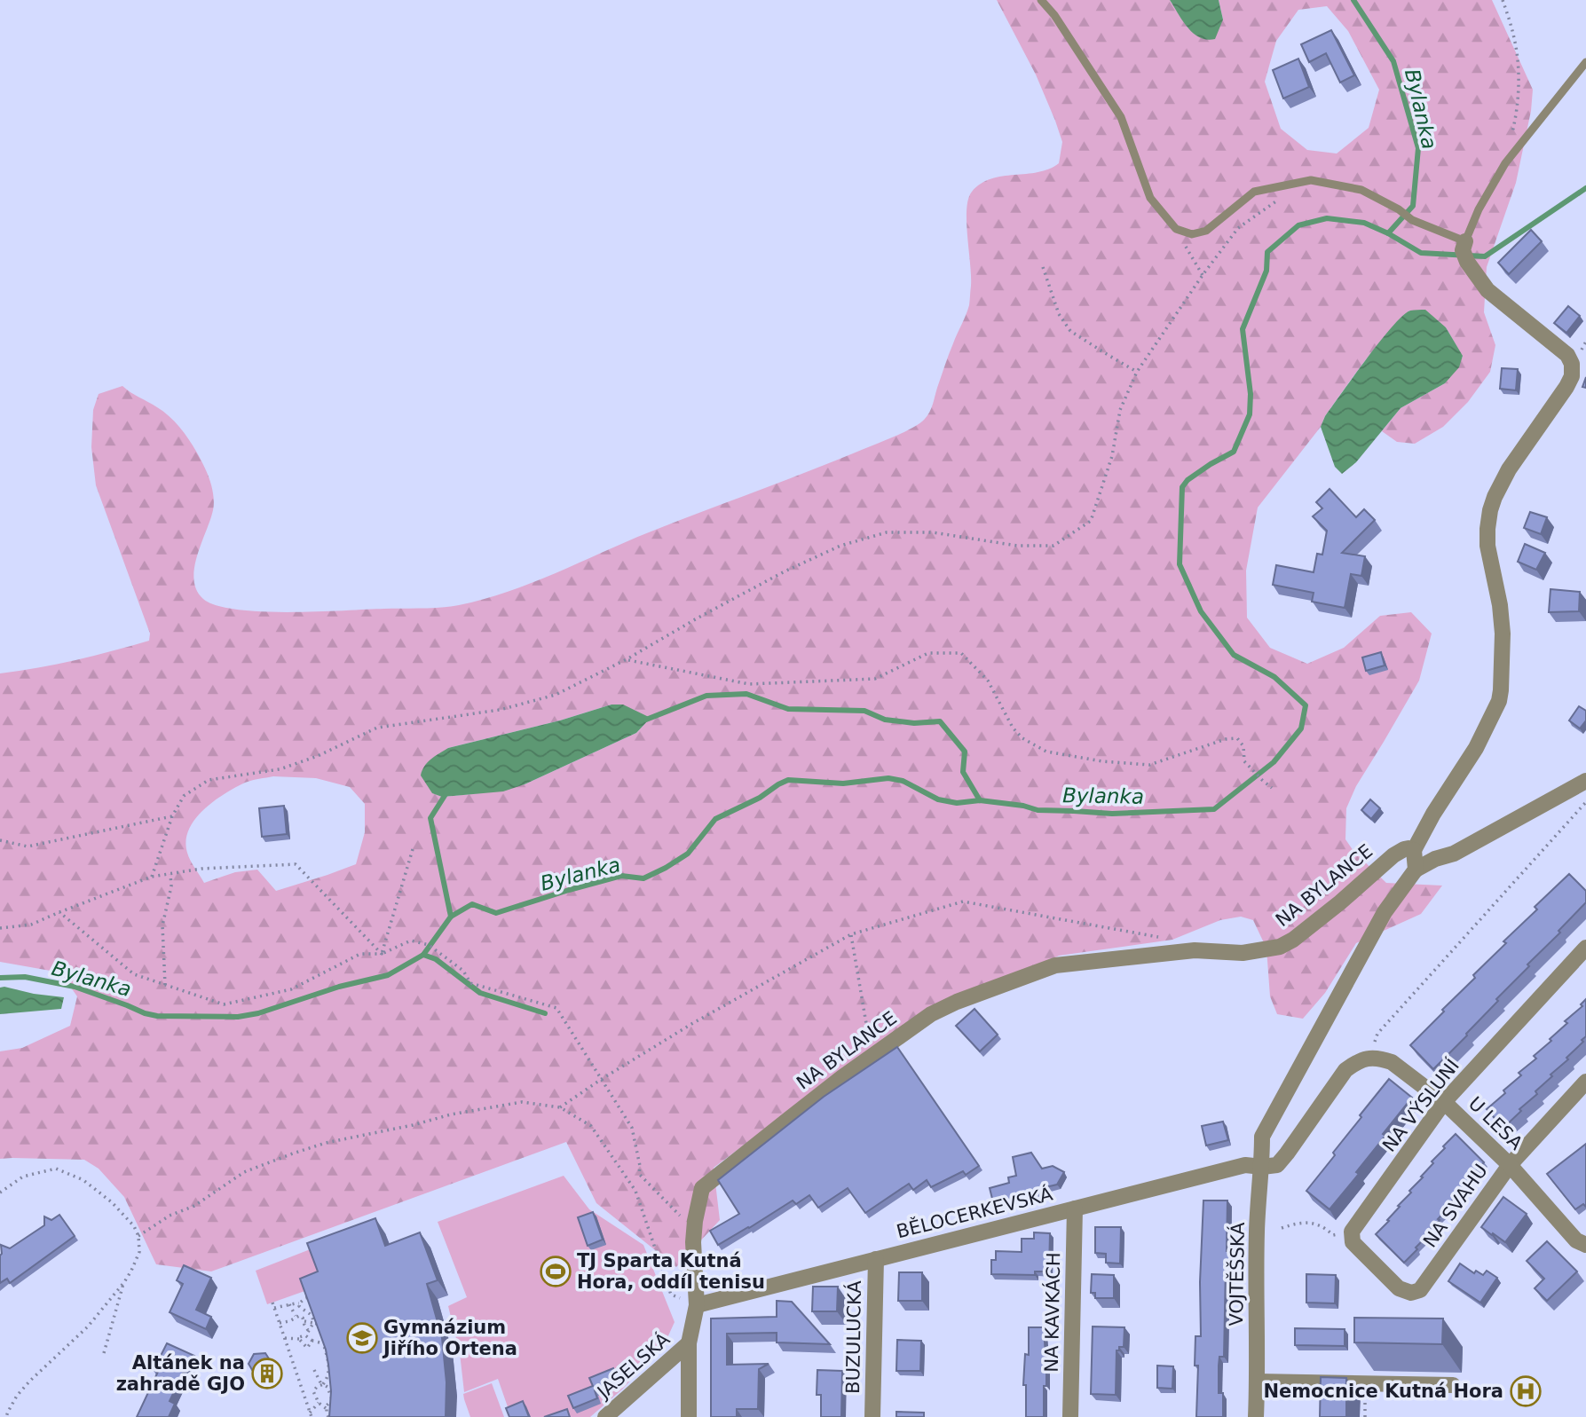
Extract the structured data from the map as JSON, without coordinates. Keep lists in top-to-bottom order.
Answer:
{
  "streets": {
    "street": [
      "NA BYLANCE",
      "NA VÝSLUNÍ",
      "U LESA",
      "NA SVAHU",
      "BĚLOCERKEVSKÁ",
      "VOJTĚŠSKÁ",
      "NA KAVKÁCH",
      "BUZULUCKÁ",
      "JASELSKÁ"
    ]
  },
  "crossings": [
    ["NA BYLANCE", "BĚLOCERKEVSKÁ"],
    ["NA BYLANCE", "JASELSKÁ"],
    ["NA VÝSLUNÍ", "U LESA"],
    ["NA VÝSLUNÍ", "NA SVAHU"],
    ["U LESA", "NA SVAHU"],
    ["BĚLOCERKEVSKÁ", "VOJTĚŠSKÁ"],
    ["BĚLOCERKEVSKÁ", "NA KAVKÁCH"],
    ["BĚLOCERKEVSKÁ", "BUZULUCKÁ"]
  ],
  "water": ["Bylanka"],
  "places": {
    "sports": ["TJ Sparta Kutná Hora, oddíl tenisu"],
    "school or university": ["Gymnázium Jiřího Ortena"],
    "building": ["Altánek na zahradě GJO"],
    "hospital": ["Nemocnice Kutná Hora"]
  }
}
